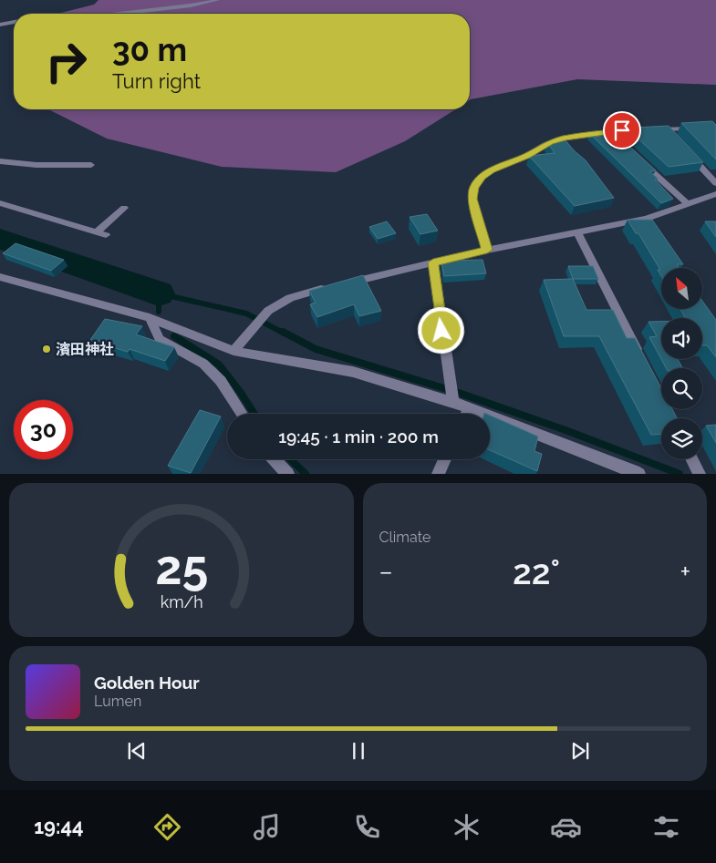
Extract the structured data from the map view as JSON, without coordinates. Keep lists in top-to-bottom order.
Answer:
{
  "places": ["濱田神社"],
  "north": "top left",
  "page": {
    "turn": ["30 m", "Turn right"],
    "limit": "30",
    "trip": "19:45 · 1 min · 200 m",
    "tile": "Climate",
    "heat": ["−", "22°", "+"],
    "song": ["Golden Hour", "Lumen"],
    "tabs": "19:44",
    "gauge": ["25", "km/h"]
  }
}
